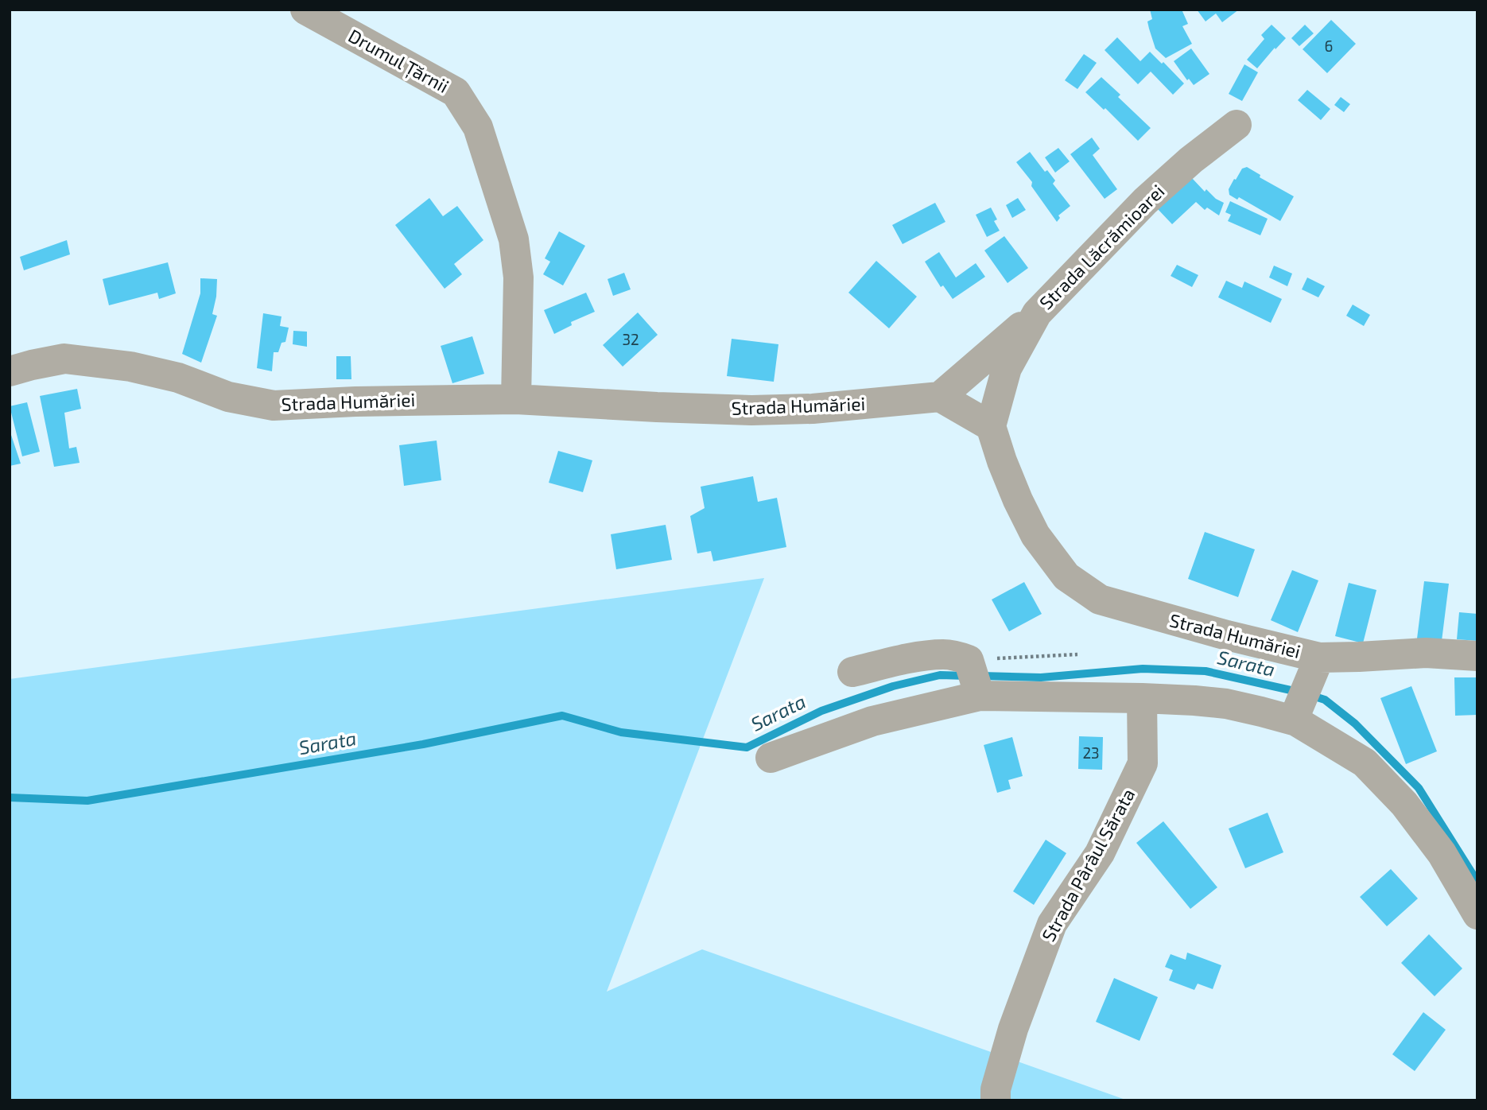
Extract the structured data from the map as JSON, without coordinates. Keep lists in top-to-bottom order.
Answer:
{
  "streets": {
    "street": [
      "Drumul Țărnii",
      "Strada Lăcrămioarei",
      "Strada Humăriei",
      "Strada Pârâul Sărata"
    ]
  },
  "crossings": [
    ["Drumul Țărnii", "Strada Humăriei"],
    ["Strada Lăcrămioarei", "Strada Humăriei"]
  ],
  "water": ["Sarata"],
  "house_numbers": ["6", "32", "23"]
}
